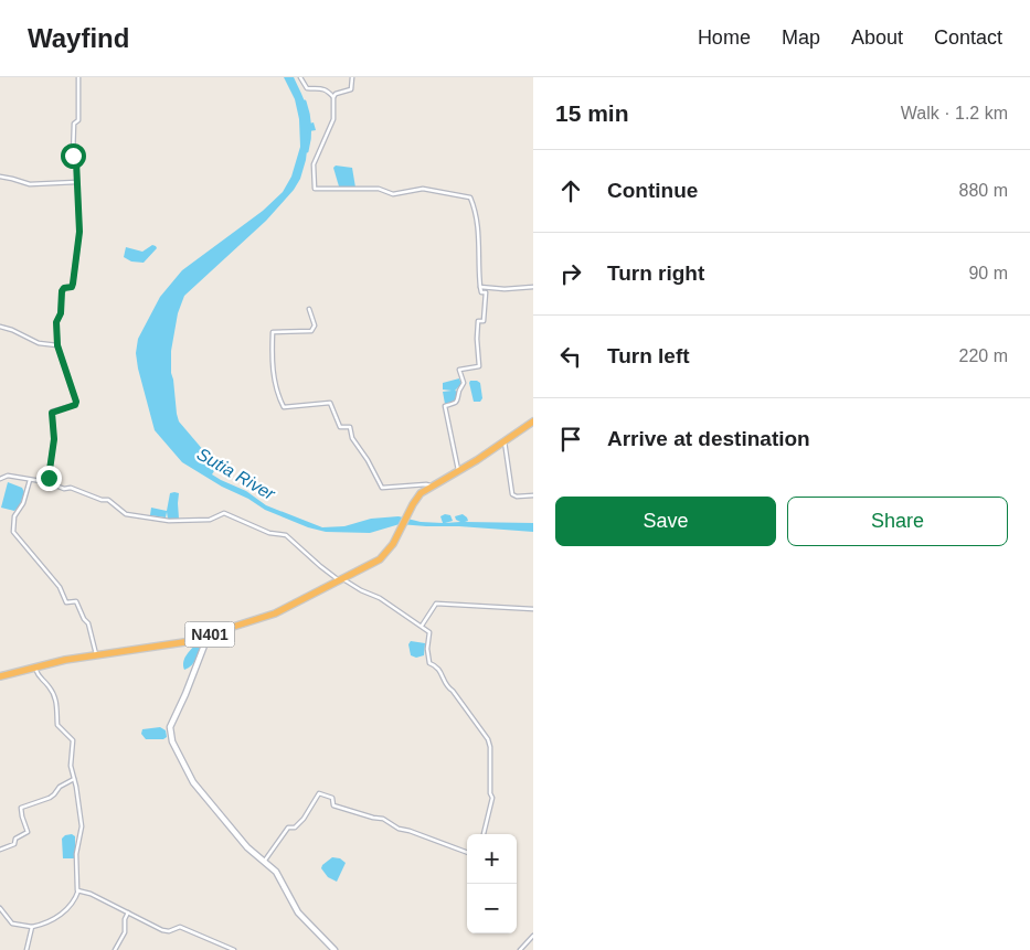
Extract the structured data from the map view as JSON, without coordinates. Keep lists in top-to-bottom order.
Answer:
{
  "streets": {
    "highway": ["N401"]
  },
  "water": ["Sutia River"],
  "page": {
    "header": "Wayfind",
    "nav": [
      "Home",
      "Map",
      "About",
      "Contact"
    ],
    "heading": ["15 min", "Walk · 1.2 km"],
    "list": [
      ["Continue", "880 m"],
      ["Turn right", "90 m"],
      ["Turn left", "220 m"],
      "Arrive at destination"
    ],
    "buttons": ["Save", "Share"],
    "map_buttons": ["+", "−"]
  }
}
